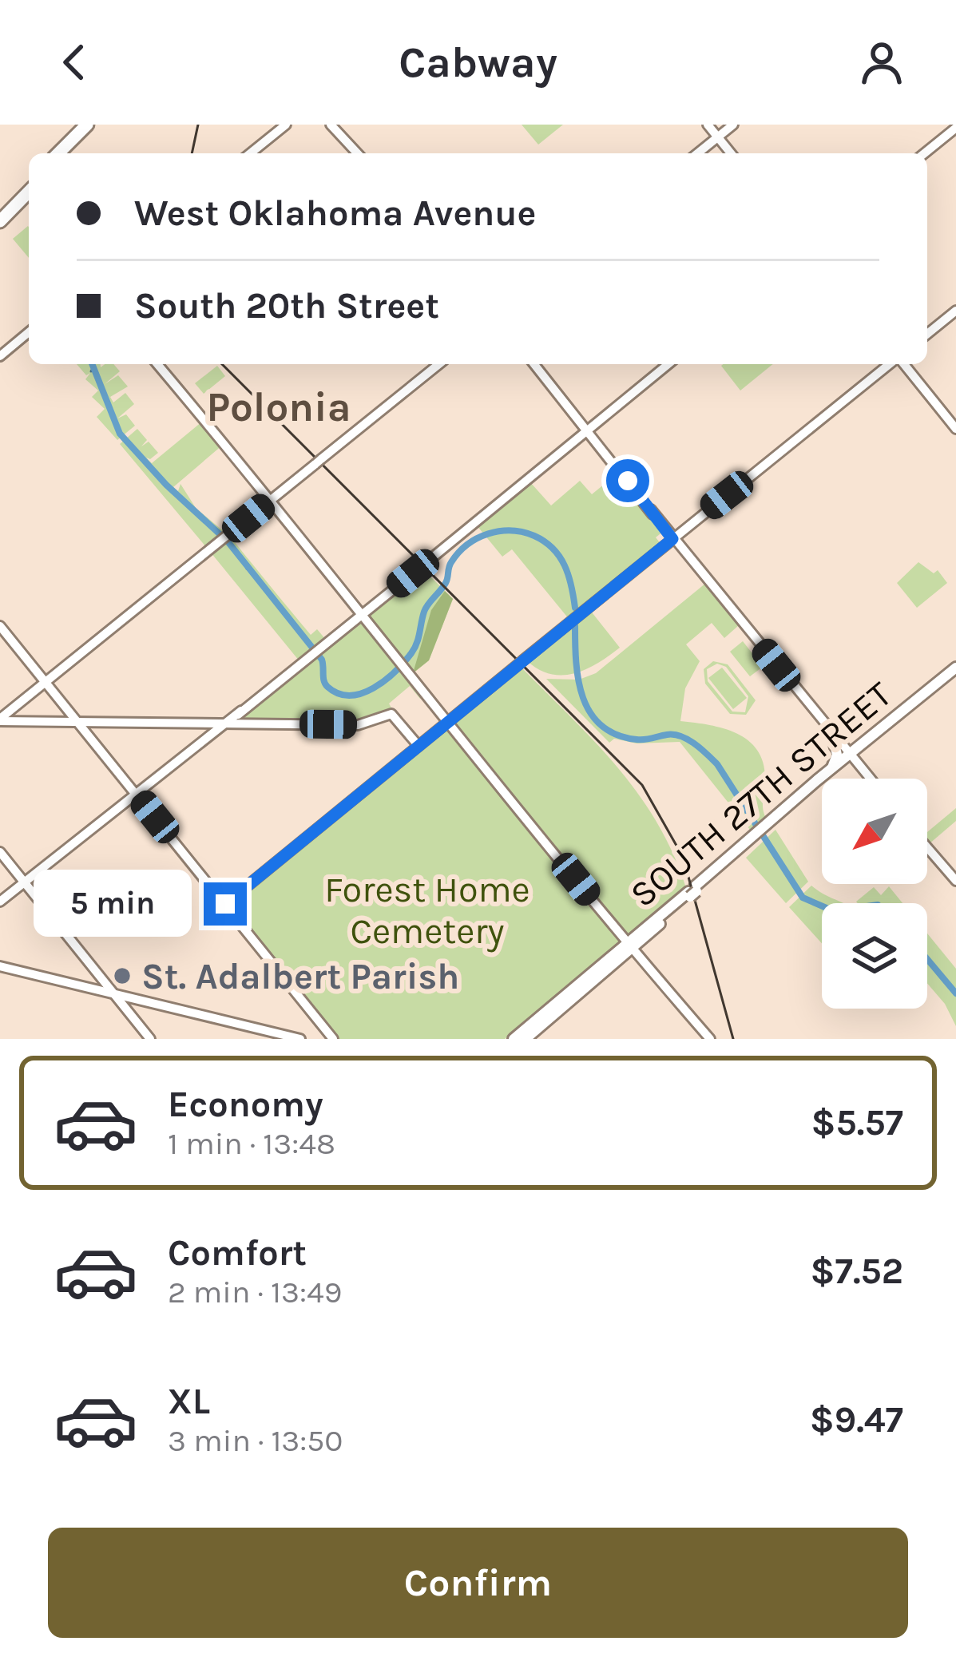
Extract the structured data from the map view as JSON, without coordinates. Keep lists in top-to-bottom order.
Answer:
{
  "streets": {
    "main road": ["SOUTH 27TH STREET"]
  },
  "districts": ["Polonia"],
  "parks": ["Forest Home Cemetery"],
  "places": ["St. Adalbert Parish"],
  "north": "bottom left",
  "page": {
    "header": "Cabway",
    "banner": ["West Oklahoma Avenue", "South 20th Street"],
    "bubble": "5 min",
    "list": [
      {
        "name": "Economy",
        "note": "1 min · 13:48",
        "value": "$5.57"
      },
      {
        "name": "Comfort",
        "note": "2 min · 13:49",
        "value": "$7.52"
      },
      {
        "name": "XL",
        "note": "3 min · 13:50",
        "value": "$9.47"
      }
    ],
    "buttons": "Confirm"
  }
}
